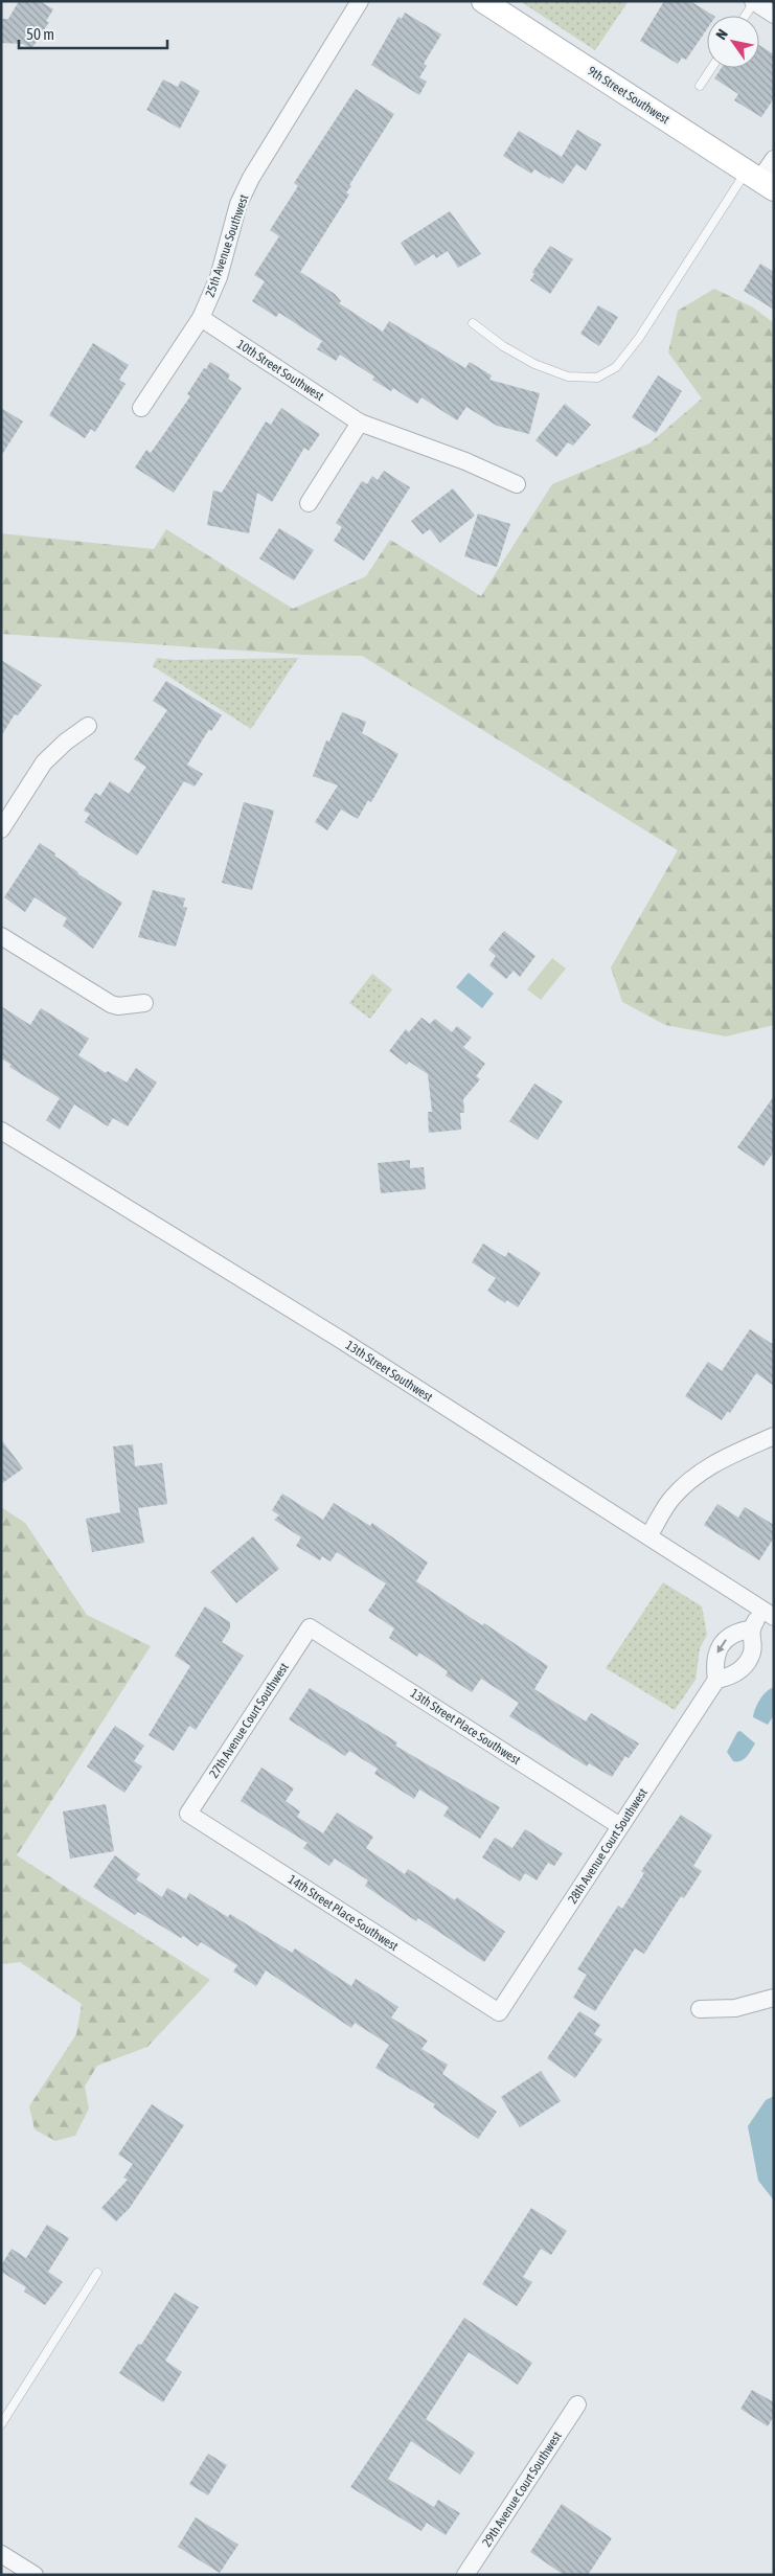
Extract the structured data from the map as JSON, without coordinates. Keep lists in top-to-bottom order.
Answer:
{
  "streets": {
    "main road": ["9th Street Southwest"],
    "street": [
      "25th Avenue Southwest",
      "10th Street Southwest",
      "13th Street Southwest",
      "27th Avenue Court Southwest",
      "13th Street Place Southwest",
      "28th Avenue Court Southwest",
      "14th Street Place Southwest",
      "29th Avenue Court Southwest"
    ]
  },
  "crossings": [
    ["25th Avenue Southwest", "10th Street Southwest"],
    ["27th Avenue Court Southwest", "13th Street Place Southwest"],
    ["27th Avenue Court Southwest", "14th Street Place Southwest"],
    ["13th Street Place Southwest", "28th Avenue Court Southwest"],
    ["28th Avenue Court Southwest", "14th Street Place Southwest"]
  ],
  "scale_bar": "50 m",
  "north": "top left"
}
